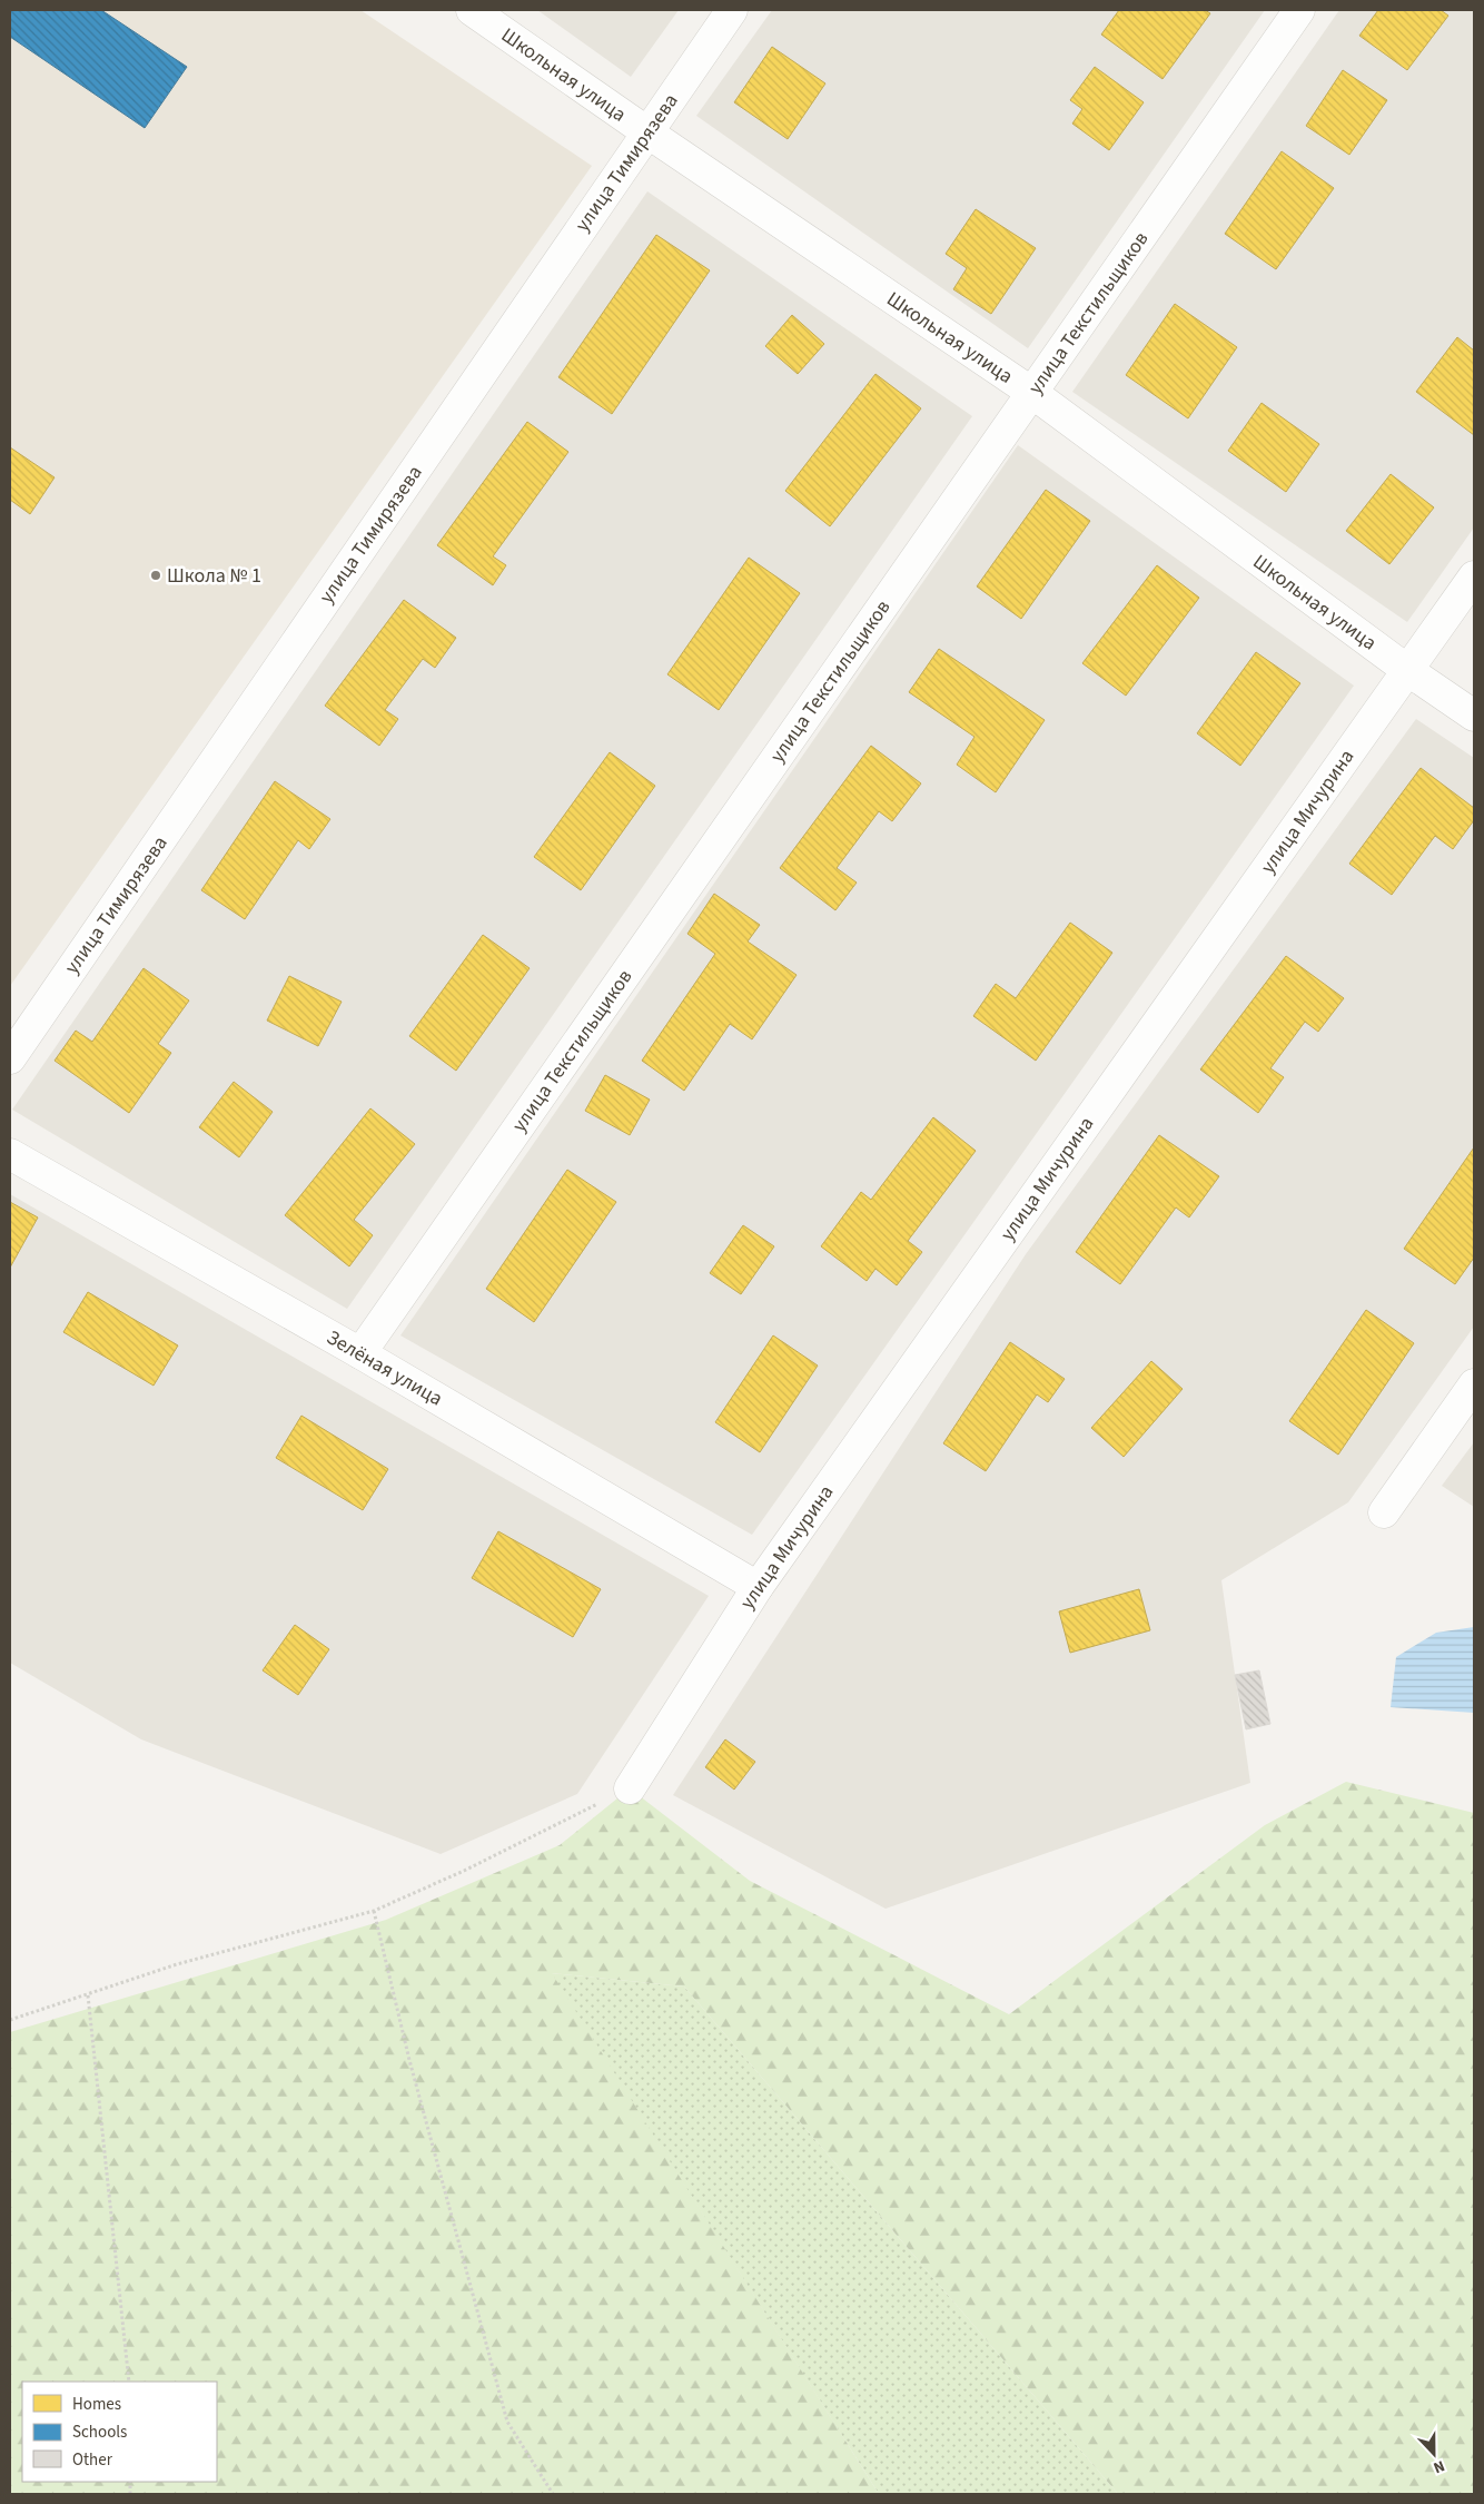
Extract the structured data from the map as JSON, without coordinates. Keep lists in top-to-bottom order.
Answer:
{
  "streets": {
    "street": [
      "Школьная улица",
      "улица Тимирязева",
      "улица Текстильщиков",
      "улица Мичурина",
      "Зелёная улица"
    ]
  },
  "crossings": [
    ["Школьная улица", "улица Тимирязева"],
    ["Школьная улица", "улица Текстильщиков"],
    ["Школьная улица", "улица Мичурина"],
    ["улица Текстильщиков", "Зелёная улица"],
    ["улица Мичурина", "Зелёная улица"]
  ],
  "places": ["Школа № 1"],
  "legend": ["Homes", "Schools", "Other"],
  "north": "bottom"
}
